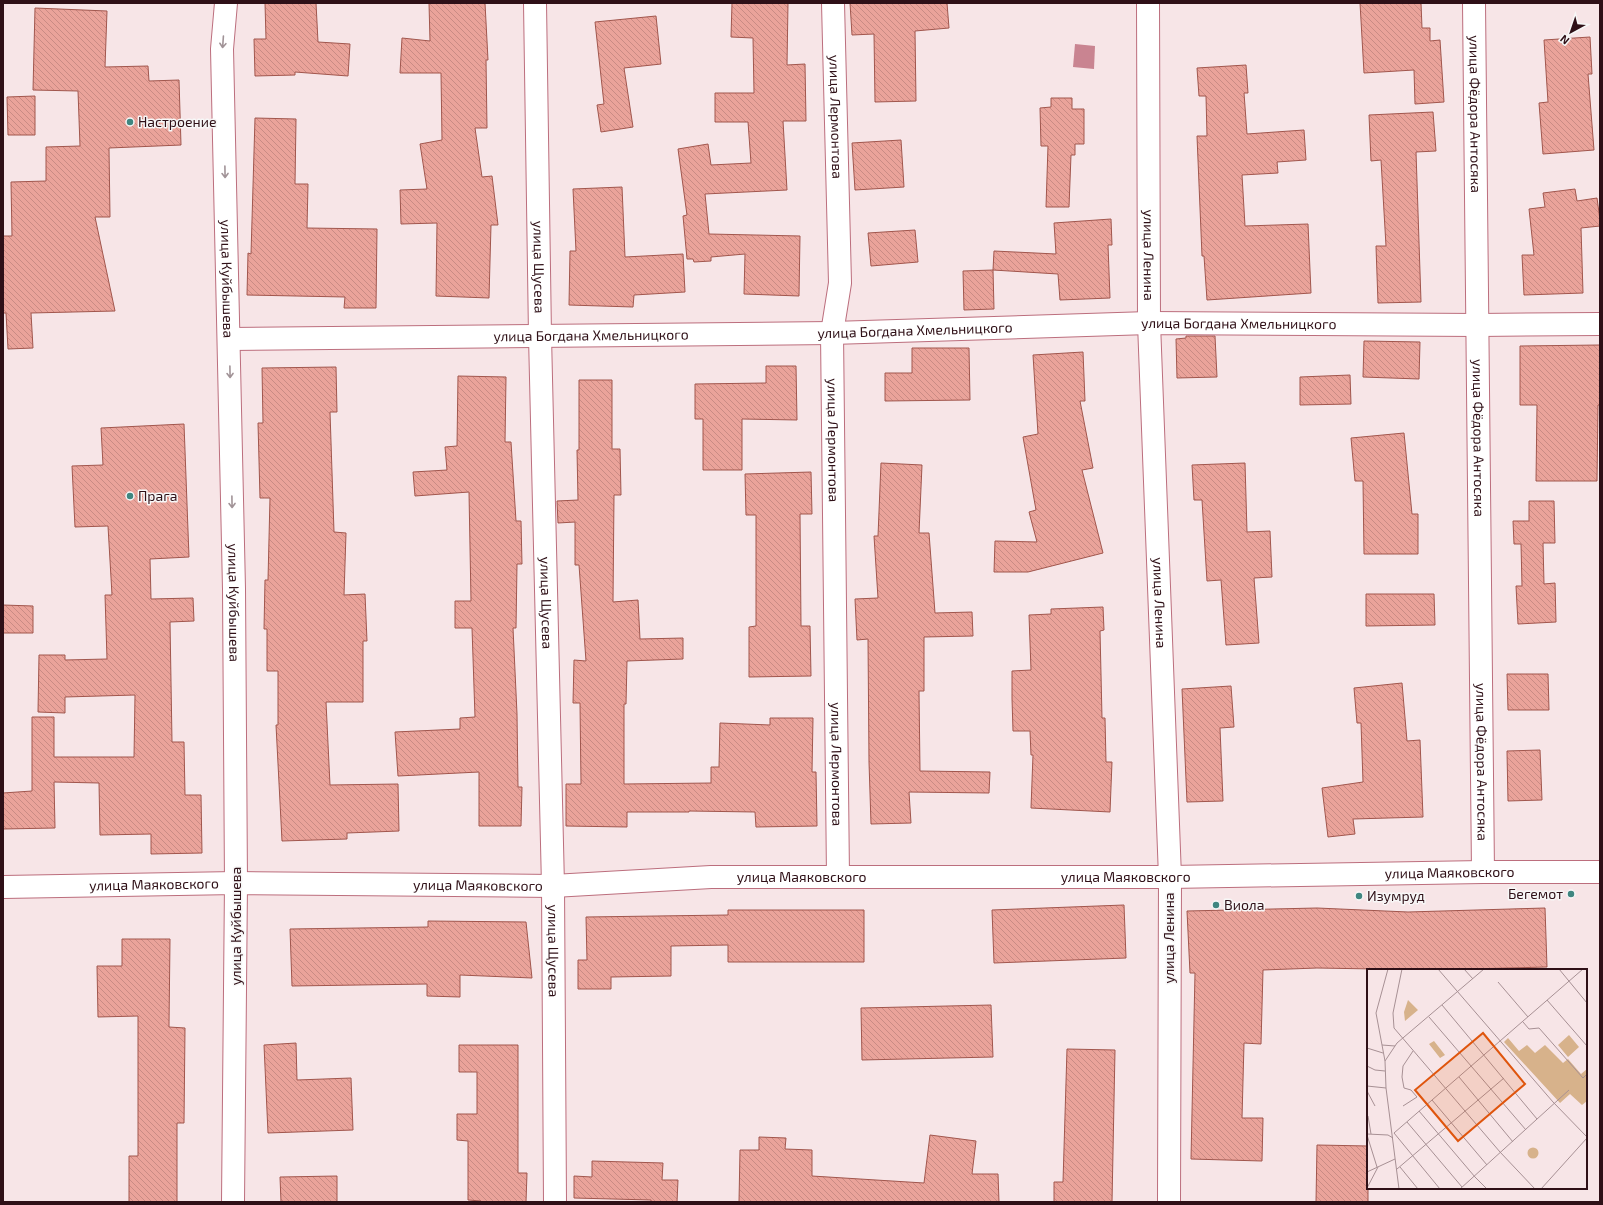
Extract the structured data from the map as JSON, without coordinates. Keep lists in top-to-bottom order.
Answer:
{
  "streets": {
    "street": [
      "улица Фёдора Антосяка",
      "улица Лермонтова",
      "улица Ленина",
      "улица Щусева",
      "улица Куйбышева",
      "улица Богдана Хмельницкого",
      "улица Маяковского"
    ]
  },
  "crossings": [
    ["улица Фёдора Антосяка", "улица Богдана Хмельницкого"],
    ["улица Фёдора Антосяка", "улица Маяковского"],
    ["улица Лермонтова", "улица Богдана Хмельницкого"],
    ["улица Лермонтова", "улица Маяковского"],
    ["улица Ленина", "улица Богдана Хмельницкого"],
    ["улица Ленина", "улица Маяковского"],
    ["улица Щусева", "улица Богдана Хмельницкого"],
    ["улица Щусева", "улица Маяковского"],
    ["улица Куйбышева", "улица Богдана Хмельницкого"],
    ["улица Куйбышева", "улица Маяковского"]
  ],
  "one_way": ["улица Куйбышева"],
  "places": [
    "Настроение",
    "Прага",
    "Бегемот",
    "Изумруд",
    "Виола"
  ],
  "north": "bottom left"
}
